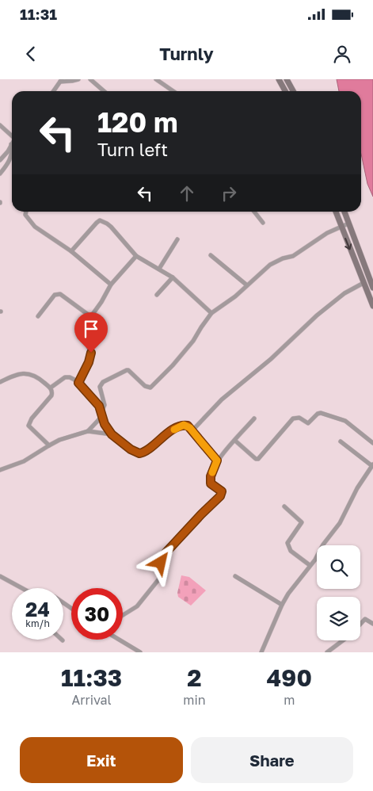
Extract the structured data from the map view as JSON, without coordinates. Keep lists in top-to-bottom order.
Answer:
{
  "page": {
    "status": "11:31",
    "header": "Turnly",
    "turn": ["120 m", "Turn left"],
    "speed": "24 km/h",
    "limit": "30",
    "eta": [
      "11:33",
      "Arrival",
      "2",
      "min",
      "490",
      "m"
    ],
    "buttons": ["Exit", "Share"]
  }
}
